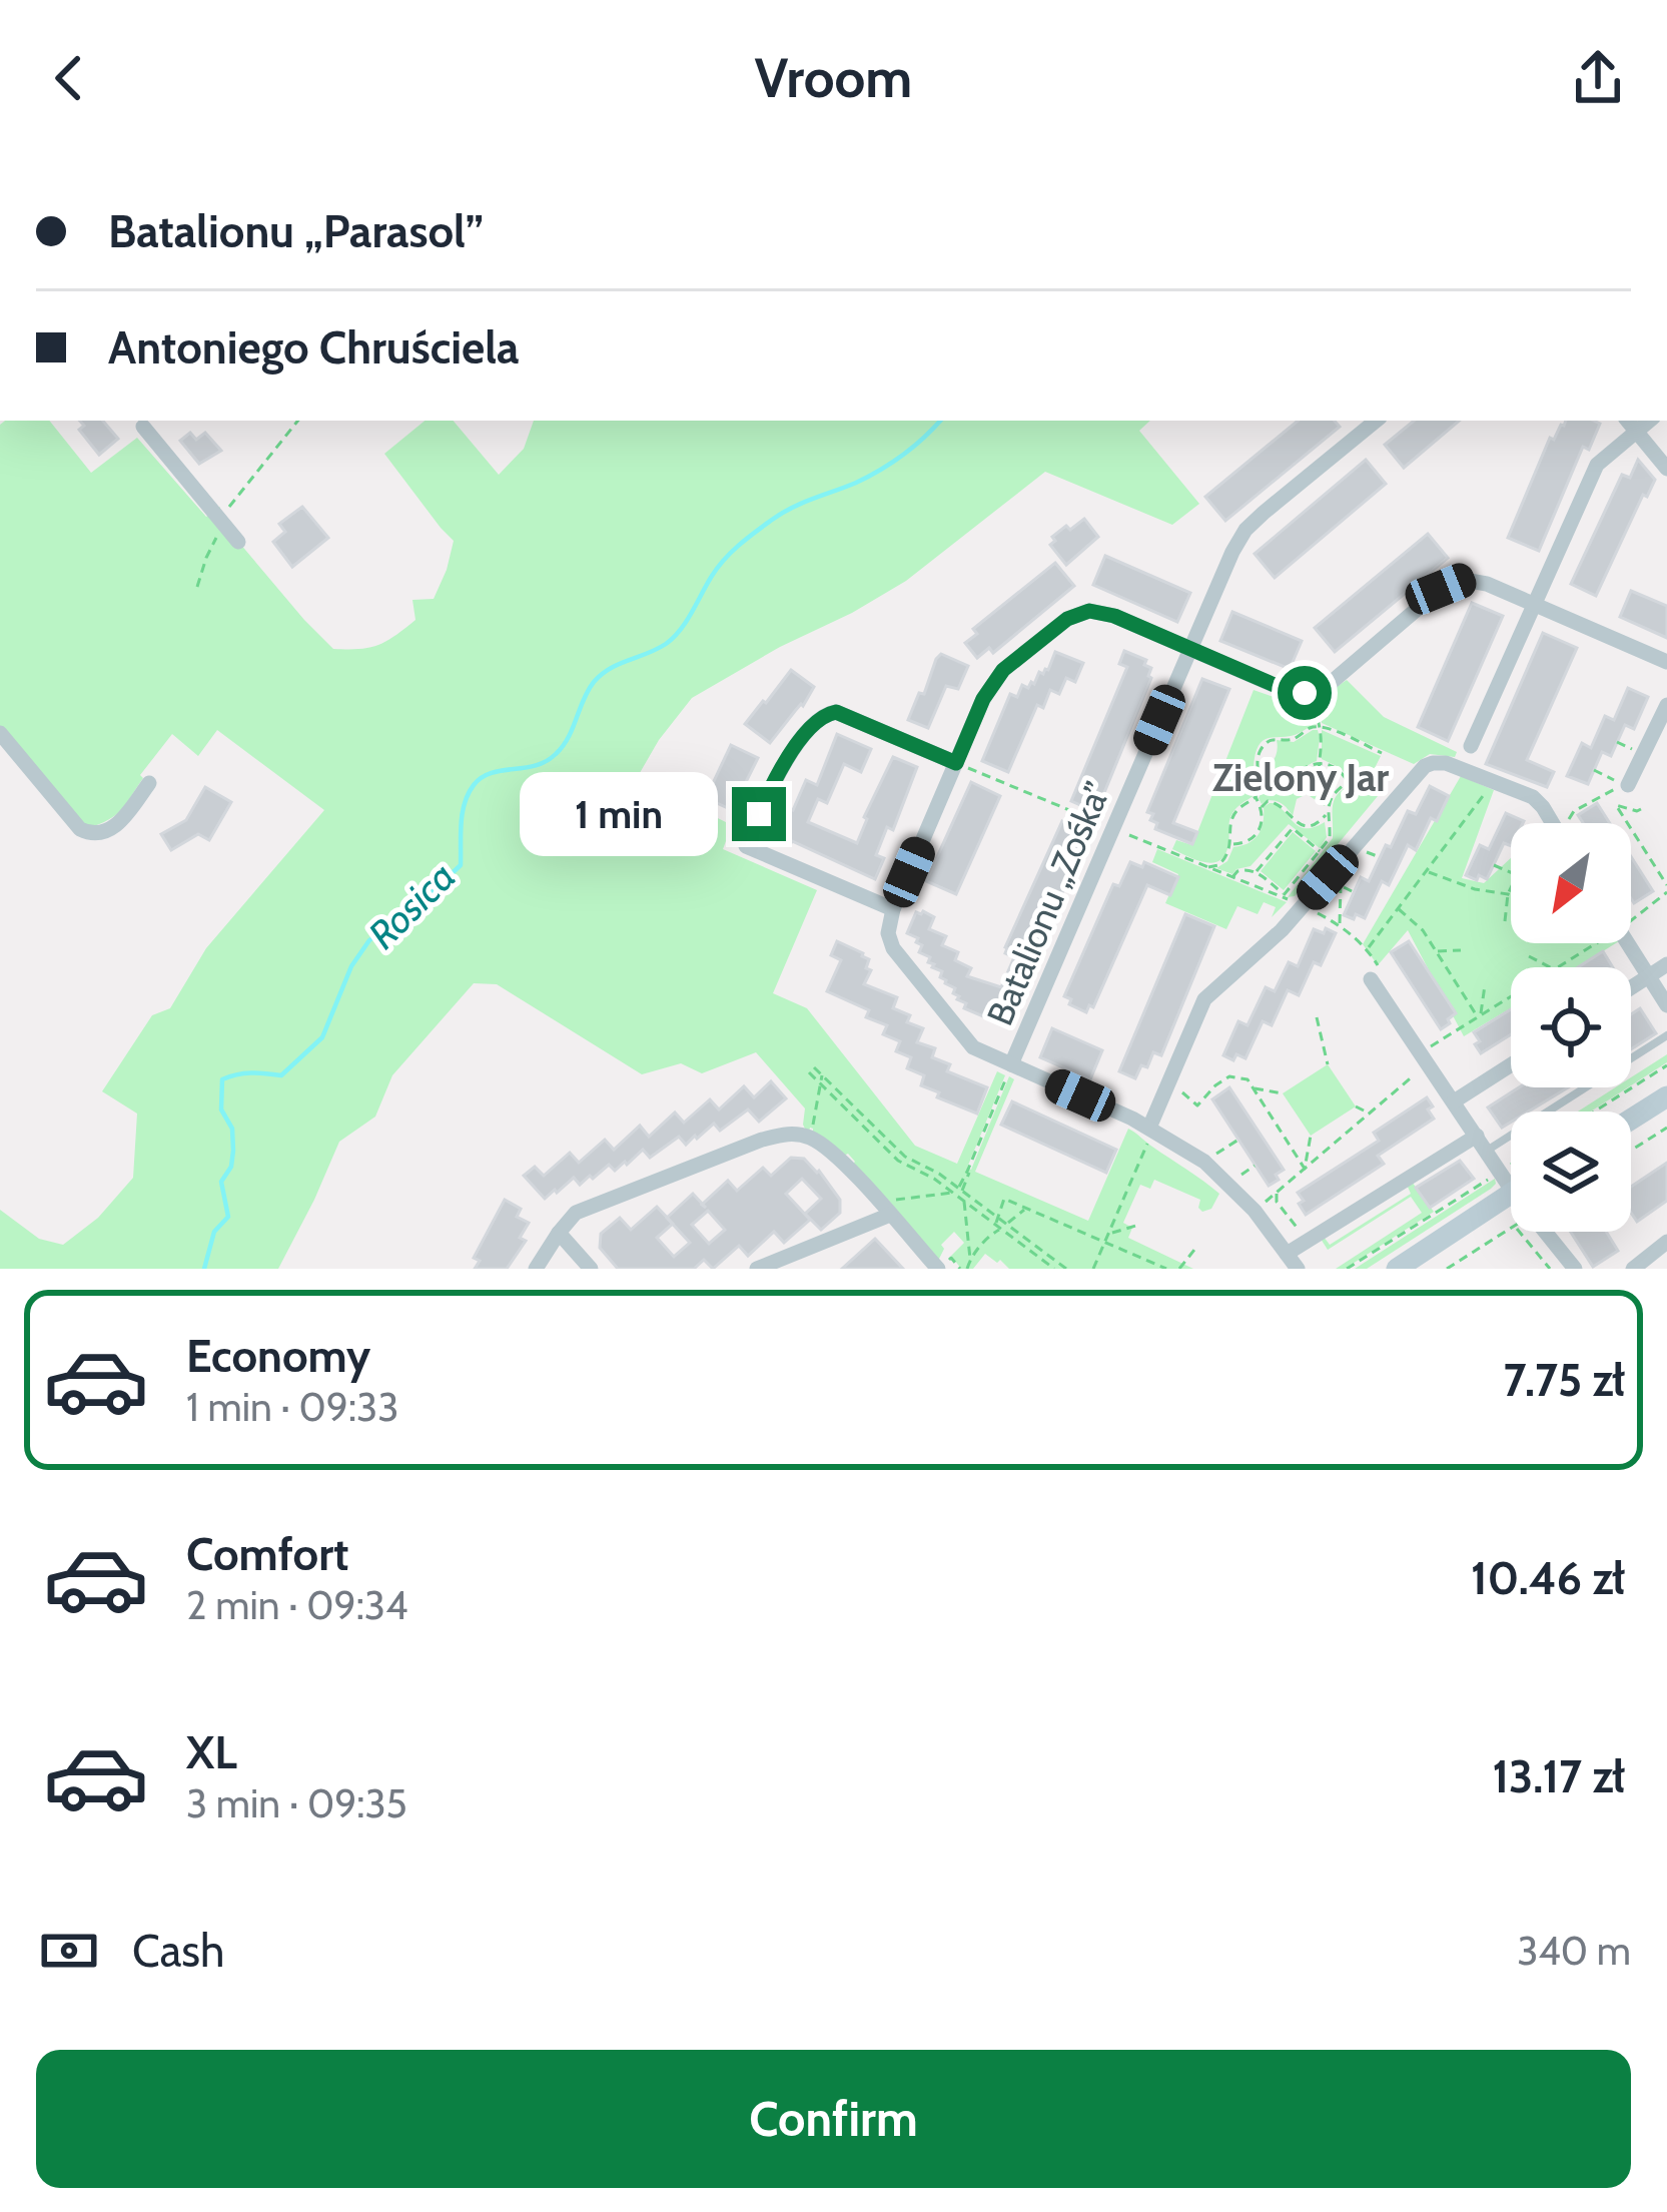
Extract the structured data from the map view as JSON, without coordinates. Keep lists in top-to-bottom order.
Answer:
{
  "streets": {
    "street": ["Batalionu „Zośka”"]
  },
  "districts": ["Zielony Jar"],
  "water": ["Rosica"],
  "north": "bottom left",
  "page": {
    "header": "Vroom",
    "banner": ["Batalionu „Parasol”", "Antoniego Chruściela"],
    "bubble": "1 min",
    "list": [
      {
        "name": "Economy",
        "note": "1 min · 09:33",
        "value": "7.75 zł"
      },
      {
        "name": "Comfort",
        "note": "2 min · 09:34",
        "value": "10.46 zł"
      },
      {
        "name": "XL",
        "note": "3 min · 09:35",
        "value": "13.17 zł"
      }
    ],
    "pay": ["Cash", "340 m"],
    "buttons": "Confirm"
  }
}
